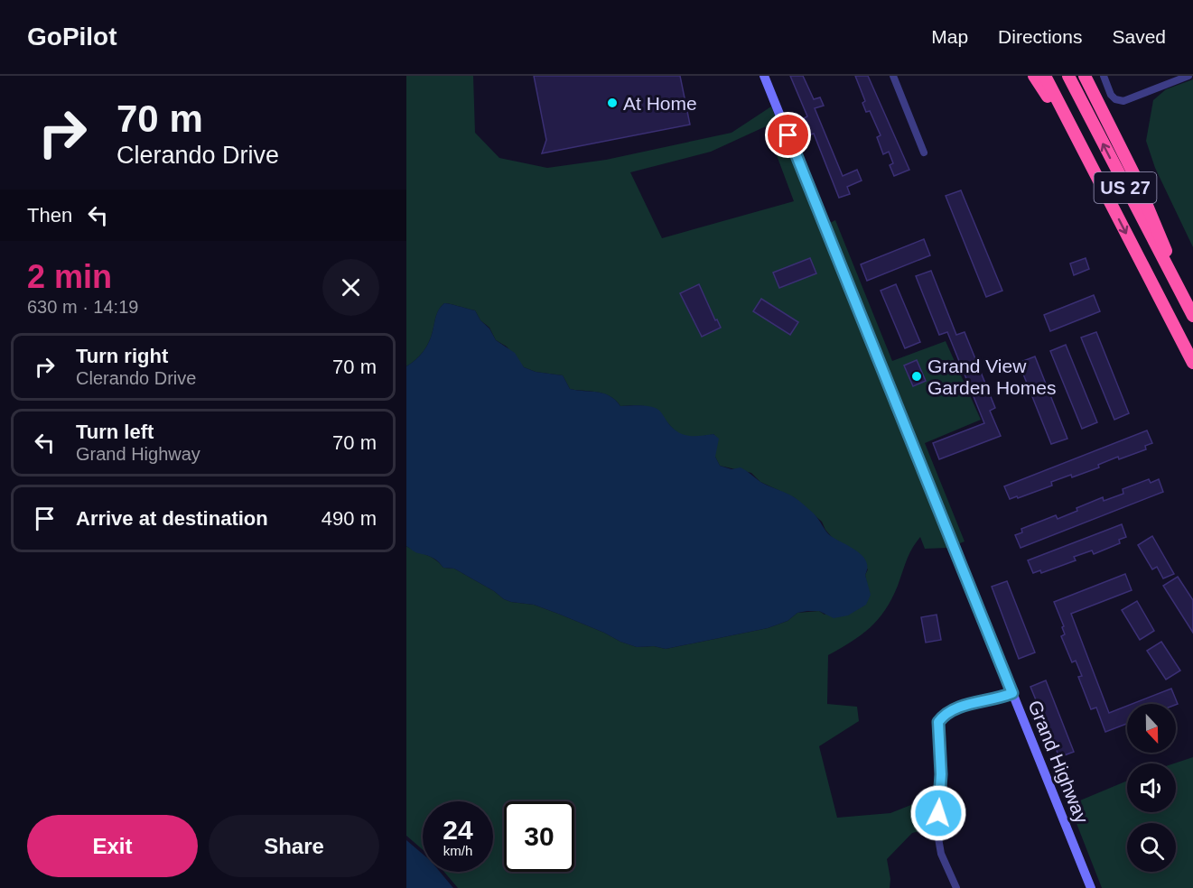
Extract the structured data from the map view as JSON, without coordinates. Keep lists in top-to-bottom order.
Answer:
{
  "streets": {
    "highway": ["US 27"],
    "street": ["Grand Highway"]
  },
  "places": ["At Home", "Grand View Garden Homes"],
  "north": "bottom",
  "page": {
    "header": "GoPilot",
    "nav": ["Map", "Directions", "Saved"],
    "turn": ["70 m", "Clerando Drive"],
    "then": "Then",
    "heading": ["2 min", "630 m · 14:19"],
    "list": [
      {
        "name": "Turn right",
        "note": "Clerando Drive",
        "value": "70 m"
      },
      {
        "name": "Turn left",
        "note": "Grand Highway",
        "value": "70 m"
      },
      {
        "name": "Arrive at destination",
        "value": "490 m"
      }
    ],
    "speed": "24 km/h",
    "limit": "30",
    "buttons": ["Exit", "Share"]
  }
}
